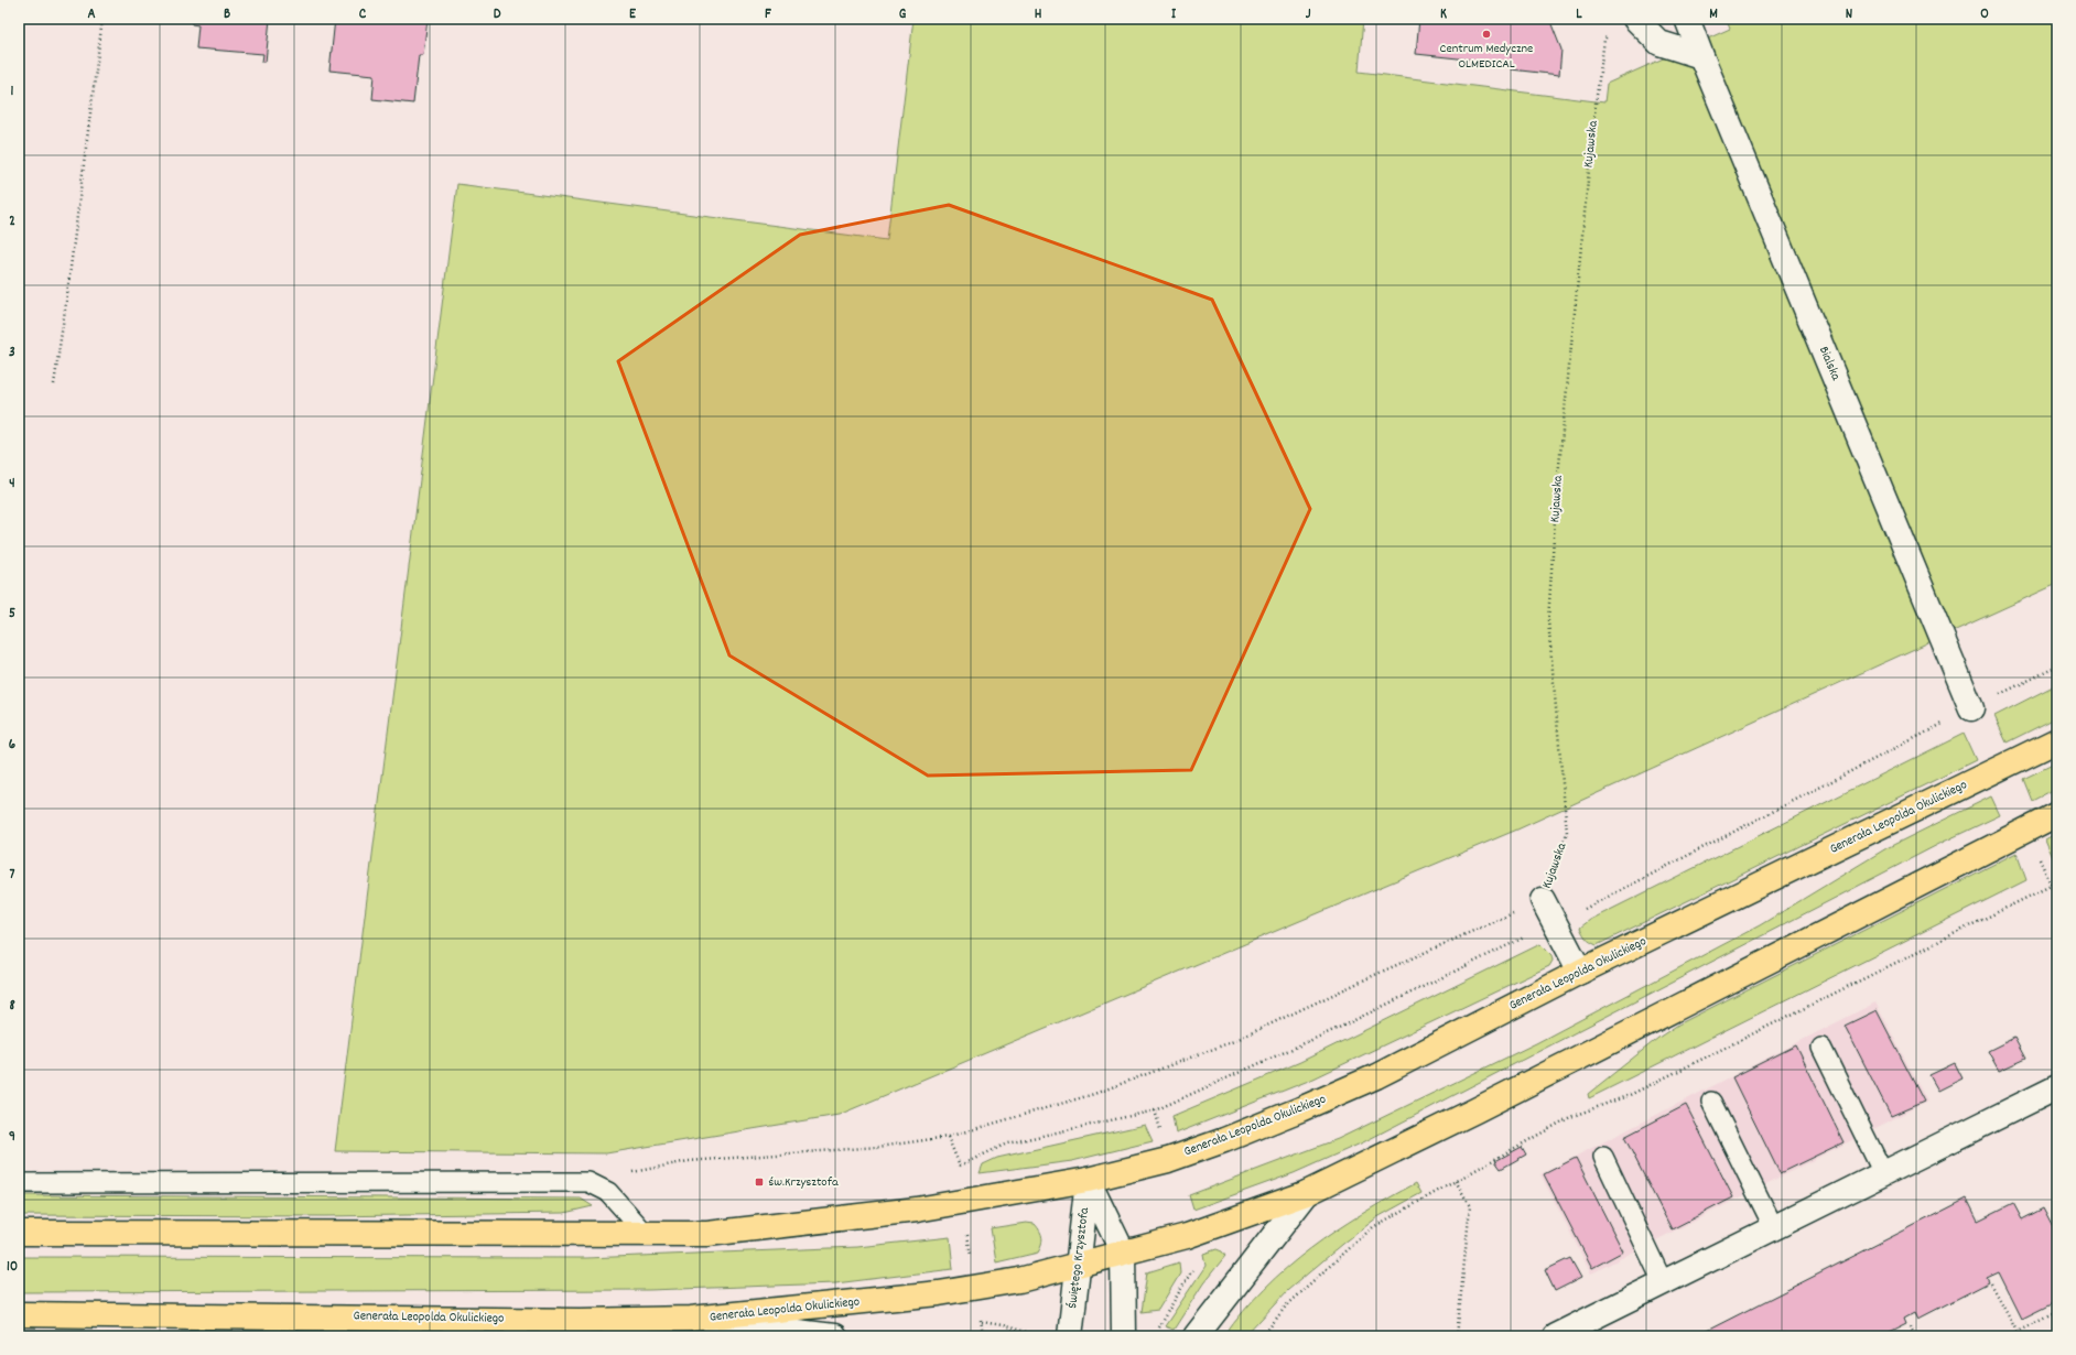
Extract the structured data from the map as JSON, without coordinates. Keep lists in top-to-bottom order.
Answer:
{
  "streets": {
    "main road": ["Generała Leopolda Okulickiego"],
    "street": ["Kujawska", "Bialska", "Świętego Krzysztofa"]
  },
  "crossings": [
    ["Kujawska", "Generała Leopolda Okulickiego"],
    ["Generała Leopolda Okulickiego", "Świętego Krzysztofa"]
  ],
  "places": {
    "other": ["Centrum Medyczne OLMEDICAL"],
    "transit": ["św.Krzysztofa"]
  },
  "grid": {
    "columns": [
      "A",
      "B",
      "C",
      "D",
      "E",
      "F",
      "G",
      "H",
      "I",
      "J",
      "K",
      "L",
      "M",
      "N",
      "O"
    ],
    "rows": [
      "1",
      "2",
      "3",
      "4",
      "5",
      "6",
      "7",
      "8",
      "9",
      "10"
    ]
  }
}
